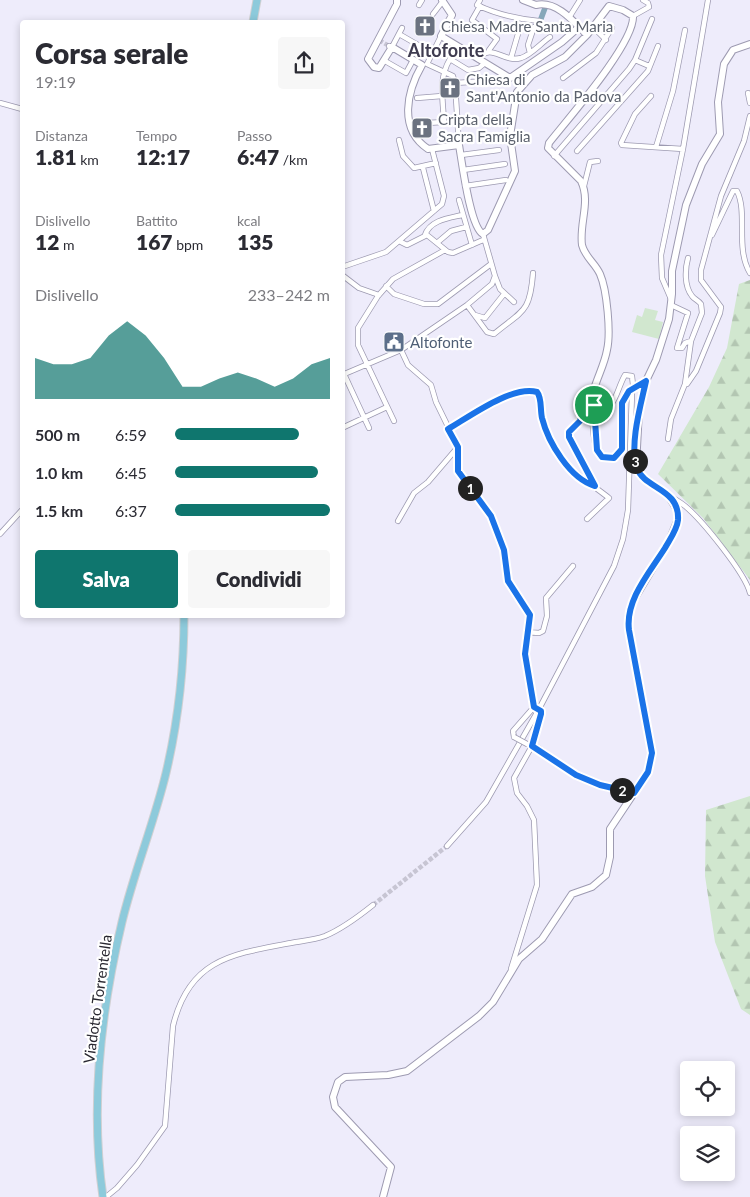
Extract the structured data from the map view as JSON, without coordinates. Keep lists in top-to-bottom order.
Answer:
{
  "streets": {
    "main road": ["Viadotto Torrentella"]
  },
  "districts": ["Altofonte"],
  "places": {
    "church": ["Chiesa Madre Santa Maria", "Chiesa di Sant'Antonio da Padova", "Cripta della Sacra Famiglia"],
    "public building": ["Altofonte"]
  },
  "page": {
    "heading": ["Corsa serale", "19:19"],
    "stats": [
      ["Distanza", "1.81 km"],
      ["Tempo", "12:17"],
      ["Passo", "6:47 /km"],
      ["Dislivello", "12 m"],
      ["Battito", "167 bpm"],
      ["kcal", "135"]
    ],
    "chart": ["Dislivello", "233–242 m"],
    "list": [
      {
        "name": "500 m",
        "note": "6:59"
      },
      {
        "name": "1.0 km",
        "note": "6:45"
      },
      {
        "name": "1.5 km",
        "note": "6:37"
      }
    ],
    "pins": ["3", "1", "2"],
    "buttons": ["Salva", "Condividi"]
  }
}
